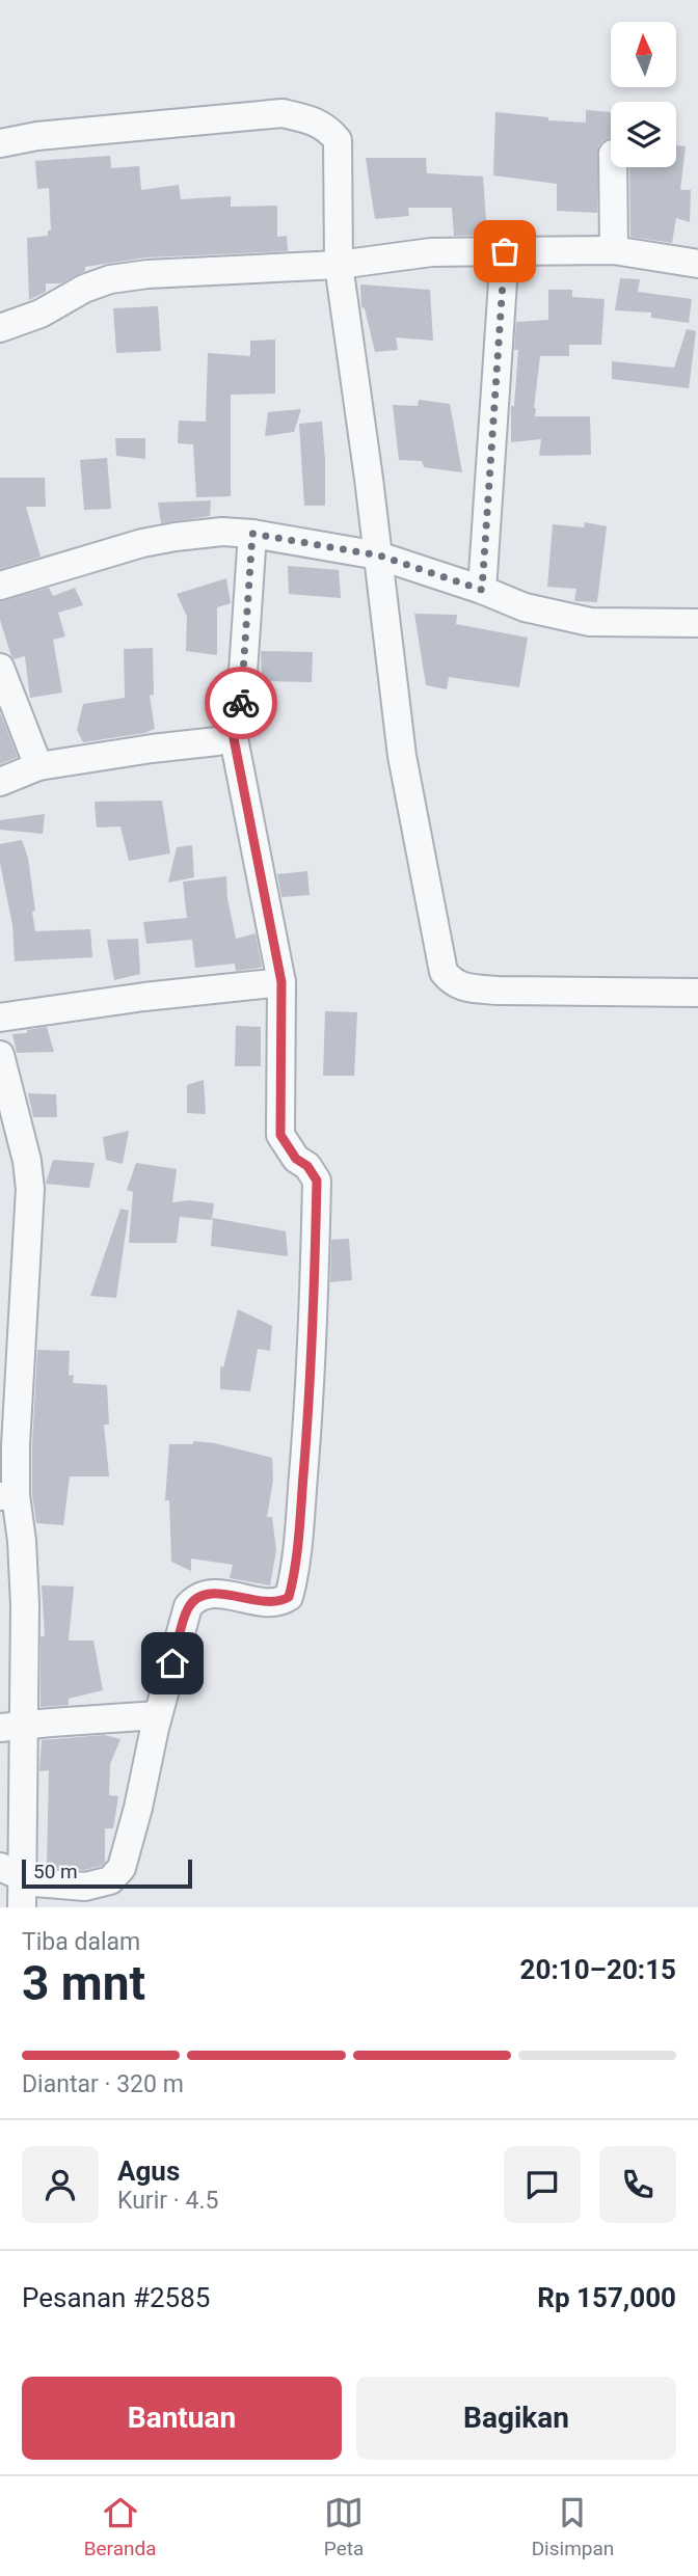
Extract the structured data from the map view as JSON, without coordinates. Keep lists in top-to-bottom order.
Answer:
{
  "scale_bar": "50 m",
  "north": "top",
  "page": {
    "scale": "50 m",
    "heading": ["3 mnt", "Tiba dalam", "20:10–20:15"],
    "panel": [
      "Agus",
      "Kurir · 4.5",
      "Pesanan #2585",
      "Rp 157,000"
    ],
    "bar": "Diantar · 320 m",
    "buttons": ["Bantuan", "Bagikan"],
    "tabs": ["Beranda", "Peta", "Disimpan"]
  }
}
